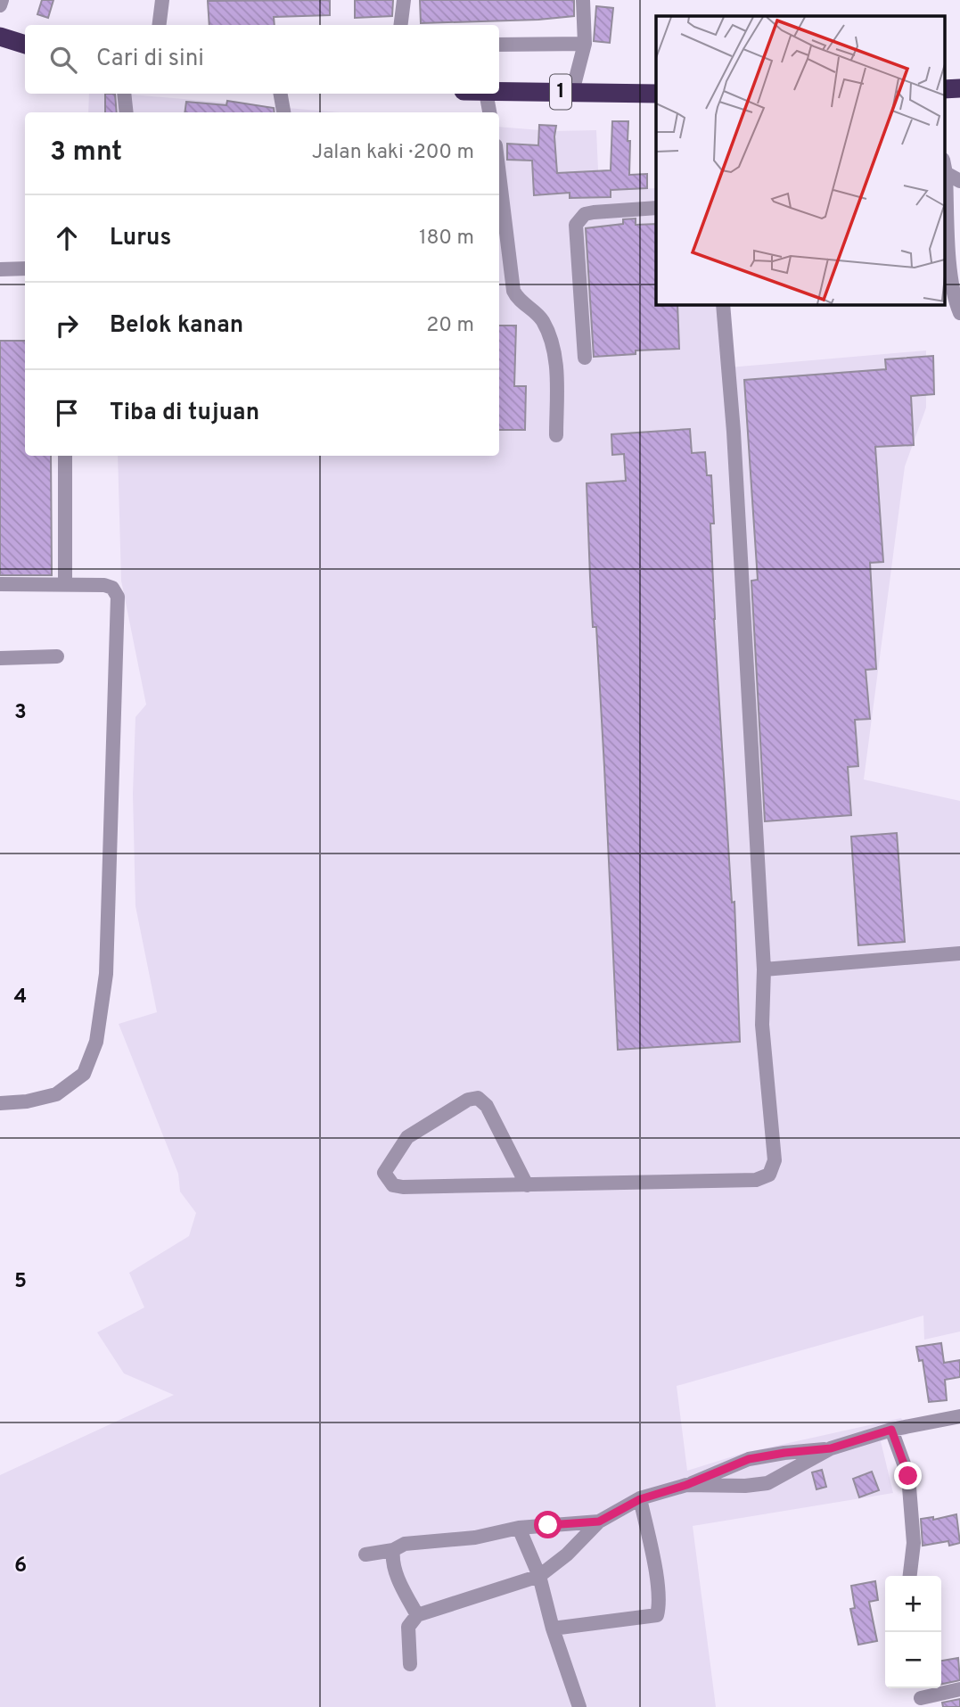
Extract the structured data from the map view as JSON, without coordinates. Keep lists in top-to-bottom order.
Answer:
{
  "streets": {
    "highway": ["1"]
  },
  "page": {
    "search": "Cari di sini",
    "heading": ["3 mnt", "Jalan kaki · 200 m"],
    "list": [
      ["Lurus", "180 m"],
      ["Belok kanan", "20 m"],
      "Tiba di tujuan"
    ],
    "map_buttons": ["+", "−"]
  },
  "grid": {
    "rows": [
      "3",
      "4",
      "5",
      "6"
    ]
  }
}
